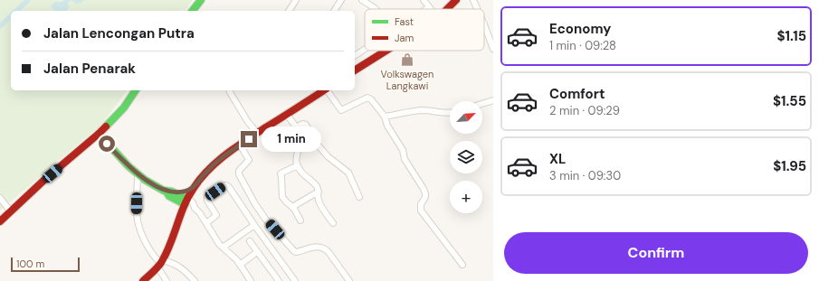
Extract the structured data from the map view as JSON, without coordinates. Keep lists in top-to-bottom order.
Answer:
{
  "places": {
    "shop": ["Volkswagen Langkawi"]
  },
  "legend": ["Fast", "Jam"],
  "scale_bar": "100 m",
  "north": "top right",
  "page": {
    "list": [
      {
        "name": "Economy",
        "note": "1 min · 09:28",
        "value": "$1.15"
      },
      {
        "name": "Comfort",
        "note": "2 min · 09:29",
        "value": "$1.55"
      },
      {
        "name": "XL",
        "note": "3 min · 09:30",
        "value": "$1.95"
      }
    ],
    "banner": ["Jalan Lencongan Putra", "Jalan Penarak"],
    "map_buttons": "+",
    "bubble": "1 min",
    "buttons": "Confirm",
    "scale": "100 m"
  }
}
